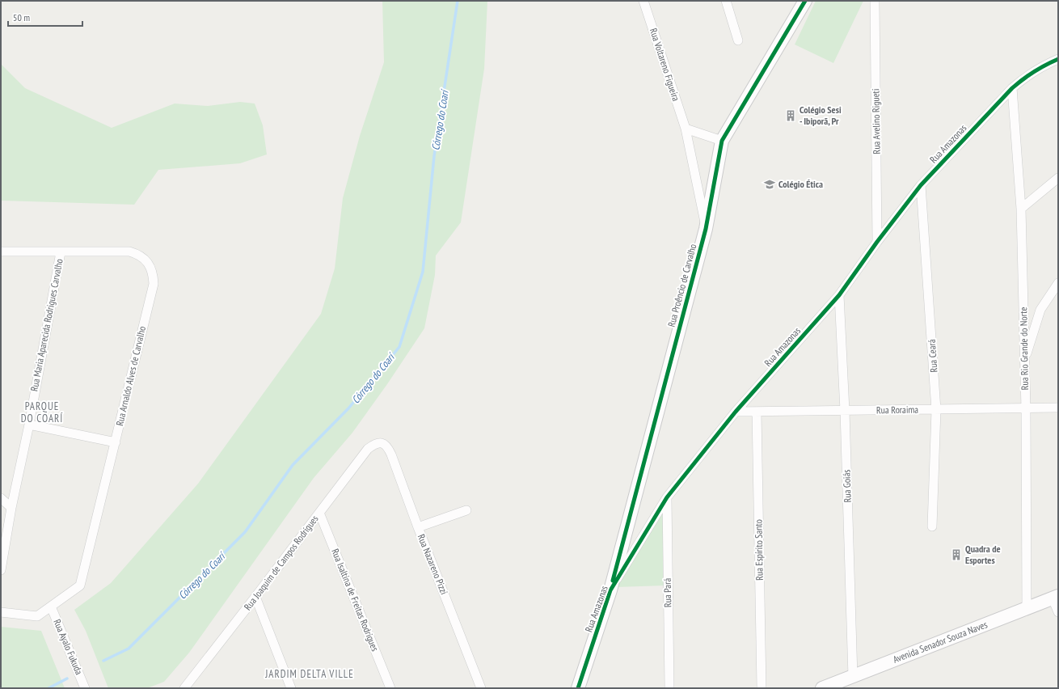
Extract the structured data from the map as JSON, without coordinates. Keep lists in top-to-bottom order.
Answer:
{
  "streets": {
    "street": [
      "Rua Voltareno Figueira",
      "Rua Avelino Rigueti",
      "Rua Amazonas",
      "Rua Proêncio de Carvalho",
      "Rua Maria Aparecida Rodrigues Carvalho",
      "Rua Rio Grande do Norte",
      "Rua Ceará",
      "Rua Arnaldo Alves de Carvalho",
      "Rua Roraima",
      "Rua Goiás",
      "Rua Espírito Santo",
      "Rua Joaquim de Campos Rodrigues",
      "Rua Nazareno Pizzi",
      "Rua Pará",
      "Rua Isaltina de Freitas Rodrigues",
      "Avenida Senador Souza Naves",
      "Rua Ayalo Fukuda"
    ]
  },
  "crossings": [
    ["Rua Voltareno Figueira", "Rua Proêncio de Carvalho"],
    ["Rua Avelino Rigueti", "Rua Amazonas"],
    ["Rua Amazonas", "Rua Proêncio de Carvalho"],
    ["Rua Amazonas", "Rua Rio Grande do Norte"],
    ["Rua Amazonas", "Rua Ceará"],
    ["Rua Amazonas", "Rua Roraima"],
    ["Rua Amazonas", "Rua Goiás"],
    ["Rua Amazonas", "Rua Pará"],
    ["Rua Maria Aparecida Rodrigues Carvalho", "Rua Arnaldo Alves de Carvalho"],
    ["Rua Rio Grande do Norte", "Rua Roraima"],
    ["Rua Rio Grande do Norte", "Avenida Senador Souza Naves"],
    ["Rua Ceará", "Rua Roraima"],
    ["Rua Arnaldo Alves de Carvalho", "Rua Ayalo Fukuda"],
    ["Rua Roraima", "Rua Goiás"],
    ["Rua Roraima", "Rua Espírito Santo"],
    ["Rua Goiás", "Avenida Senador Souza Naves"],
    ["Rua Joaquim de Campos Rodrigues", "Rua Nazareno Pizzi"],
    ["Rua Joaquim de Campos Rodrigues", "Rua Isaltina de Freitas Rodrigues"]
  ],
  "districts": ["PARQUE DO COARÍ", "JARDIM DELTA VILLE"],
  "water": ["Córrego do Coarí"],
  "places": {
    "building": ["Colégio Sesi - Ibiporã, Pr", "Quadra de Esportes"],
    "school or university": ["Colégio Ética"]
  },
  "scale_bar": "50 m"
}
